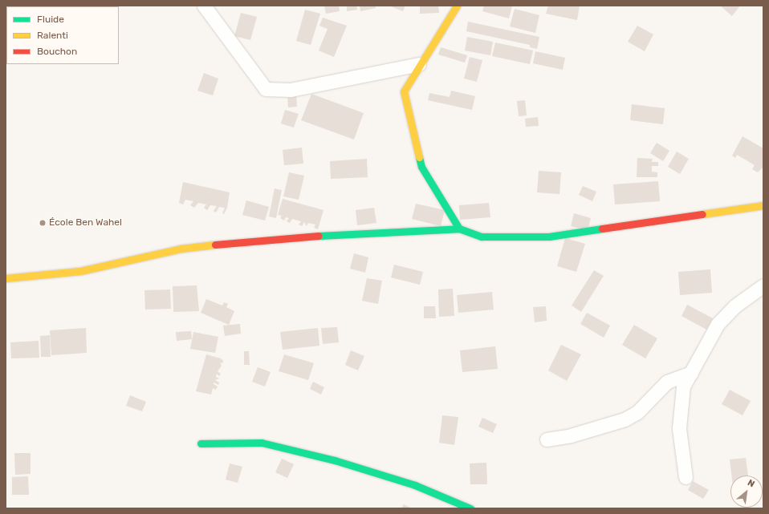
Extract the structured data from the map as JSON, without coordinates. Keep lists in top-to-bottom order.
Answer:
{
  "places": ["École Ben Wahel"],
  "legend": ["Fluide", "Ralenti", "Bouchon"],
  "north": "top right"
}
